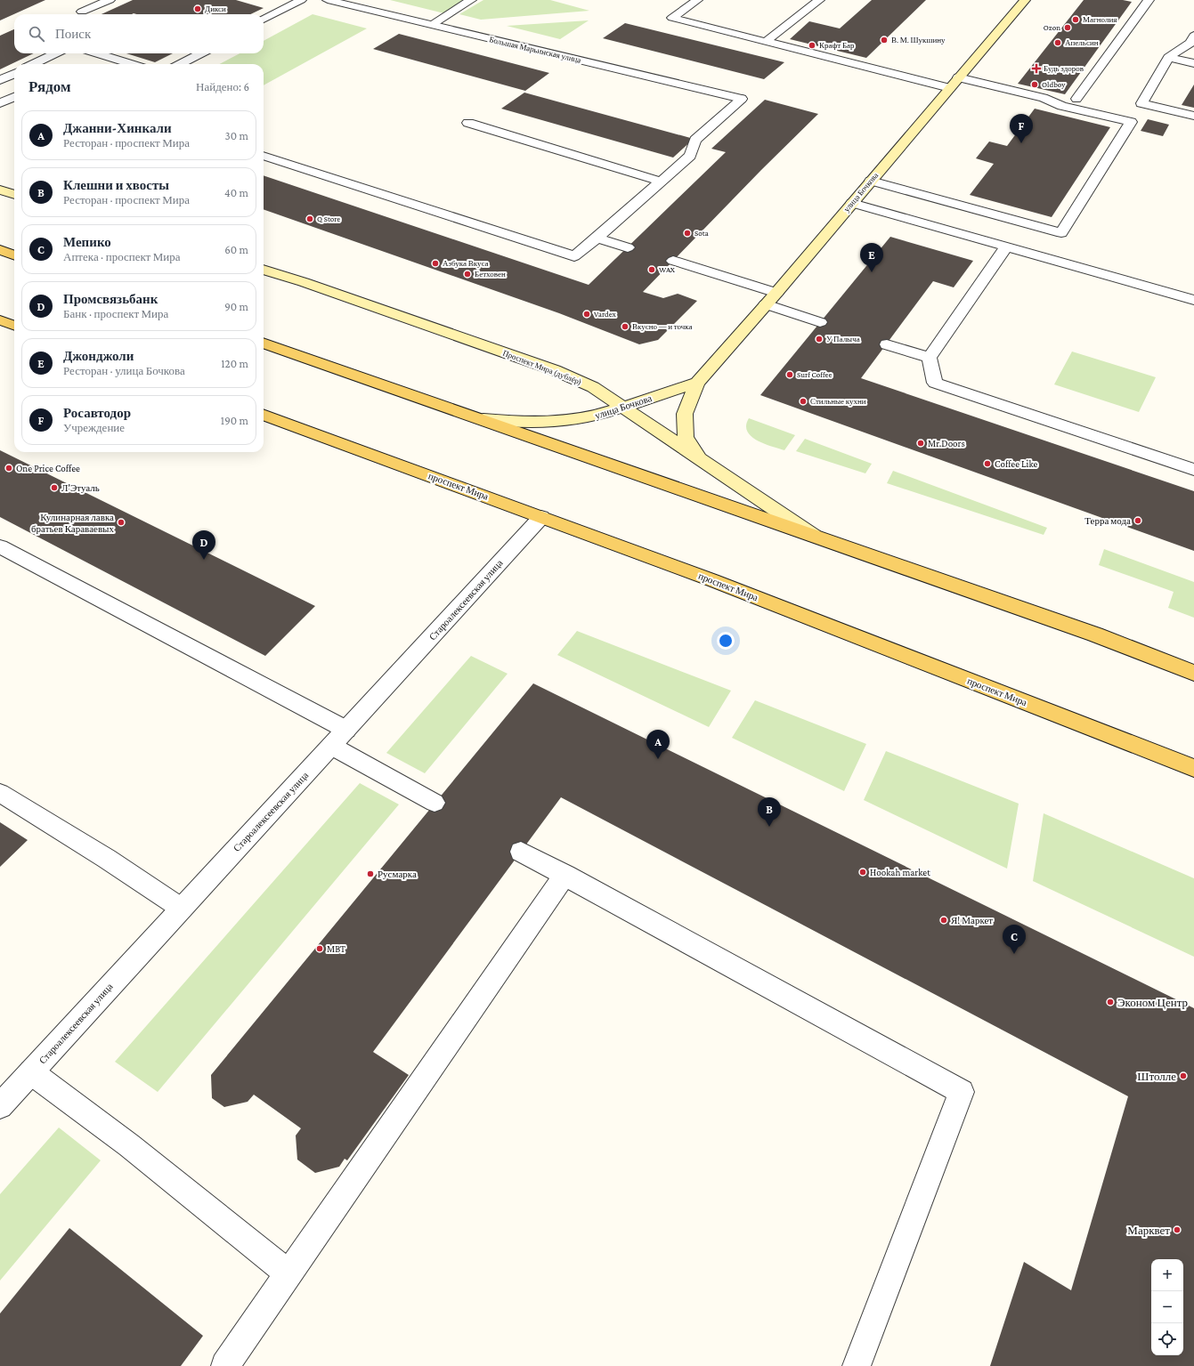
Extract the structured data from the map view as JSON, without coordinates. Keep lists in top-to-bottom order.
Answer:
{
  "streets": {
    "main road": ["проспект Мира"],
    "street": [
      "Большая Марьинская улица",
      "улица Бочкова",
      "Проспект Мира (дублёр)",
      "Староалексеевская улица"
    ]
  },
  "crossings": [
    ["улица Бочкова", "Проспект Мира (дублёр)"],
    ["проспект Мира", "Староалексеевская улица"]
  ],
  "places": {
    "other": [
      "Дикси",
      "Магнолия",
      "Ozon",
      "В. М. Шукшину",
      "Апельсин",
      "Крафт Бар",
      "Oldboy",
      "Q Store",
      "Sota",
      "Азбука Вкуса",
      "WAX",
      "Бетховен",
      "Vardex",
      "Вкусно — и точка",
      "У Палыча",
      "Surf Coffee",
      "Стильные кухни",
      "Mr.Doors",
      "Coffee Like",
      "One Price Coffee",
      "Л'Этуаль",
      "Терра мода",
      "Кулинарная лавка братьев Караваевых",
      "Hookah market",
      "Русмарка",
      "Я! Маркет",
      "MBT",
      "Эконом Центр",
      "Штолле",
      "Марквет"
    ],
    "health": ["Будь здоров"]
  },
  "page": {
    "search": "Поиск",
    "heading": ["Рядом", "Найдено: 6"],
    "list": [
      {
        "mark": "A",
        "name": "Джанни-Хинкали",
        "note": "Ресторан · проспект Мира",
        "value": "30 m"
      },
      {
        "mark": "B",
        "name": "Клешни и хвосты",
        "note": "Ресторан · проспект Мира",
        "value": "40 m"
      },
      {
        "mark": "C",
        "name": "Мепико",
        "note": "Аптека · проспект Мира",
        "value": "60 m"
      },
      {
        "mark": "D",
        "name": "Промсвязьбанк",
        "note": "Банк · проспект Мира",
        "value": "90 m"
      },
      {
        "mark": "E",
        "name": "Джонджоли",
        "note": "Ресторан · улица Бочкова",
        "value": "120 m"
      },
      {
        "mark": "F",
        "name": "Росавтодор",
        "note": "Учреждение",
        "value": "190 m"
      }
    ],
    "pins": [
      "F",
      "E",
      "D",
      "A",
      "B",
      "C"
    ],
    "map_buttons": ["+", "−"]
  }
}
